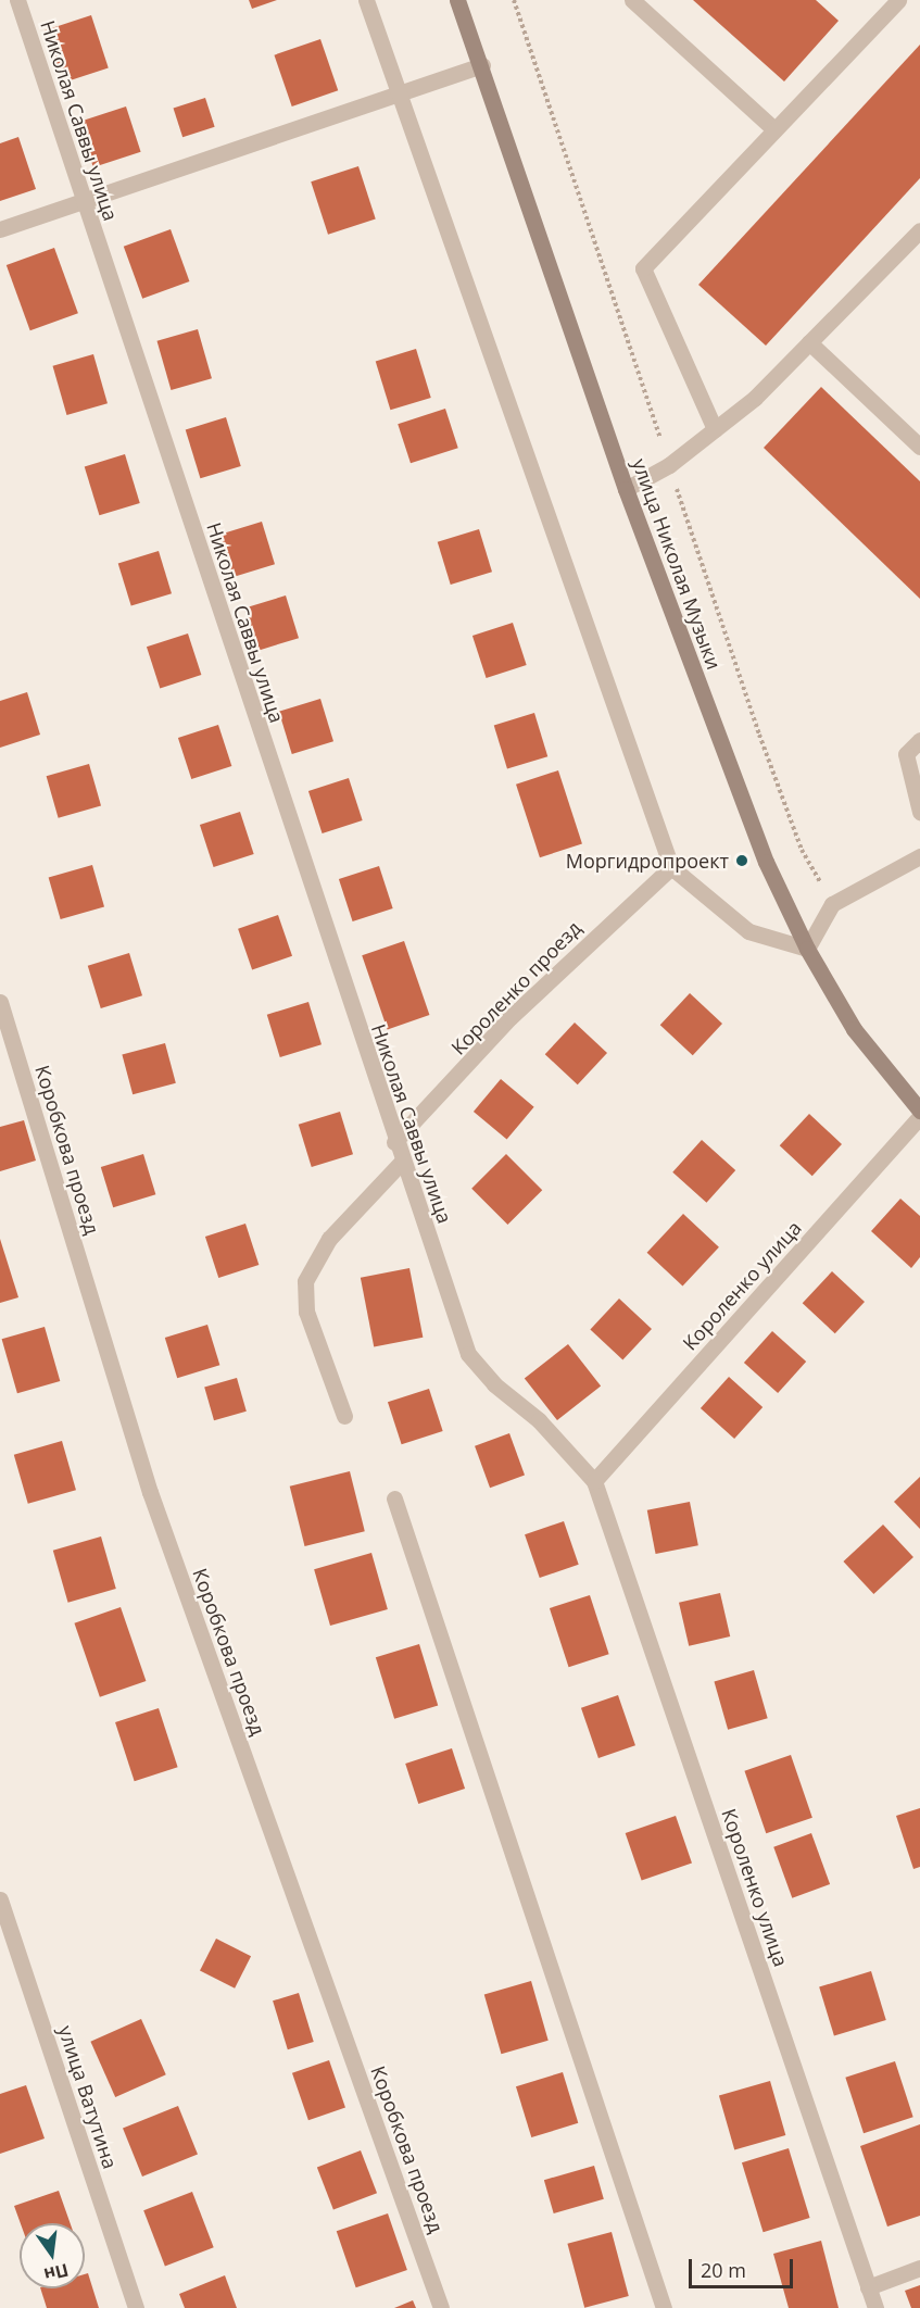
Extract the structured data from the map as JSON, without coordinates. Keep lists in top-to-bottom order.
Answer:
{
  "streets": {
    "main road": ["улица Николая Музыки"],
    "street": [
      "Николая Саввы улица",
      "Короленко проезд",
      "Коробкова проезд",
      "Короленко улица",
      "улица Ватутина"
    ]
  },
  "crossings": [
    ["Николая Саввы улица", "Короленко проезд"],
    ["Николая Саввы улица", "Короленко улица"]
  ],
  "places": ["Моргидропроект"],
  "scale_bar": "20 m",
  "north": "bottom"
}
